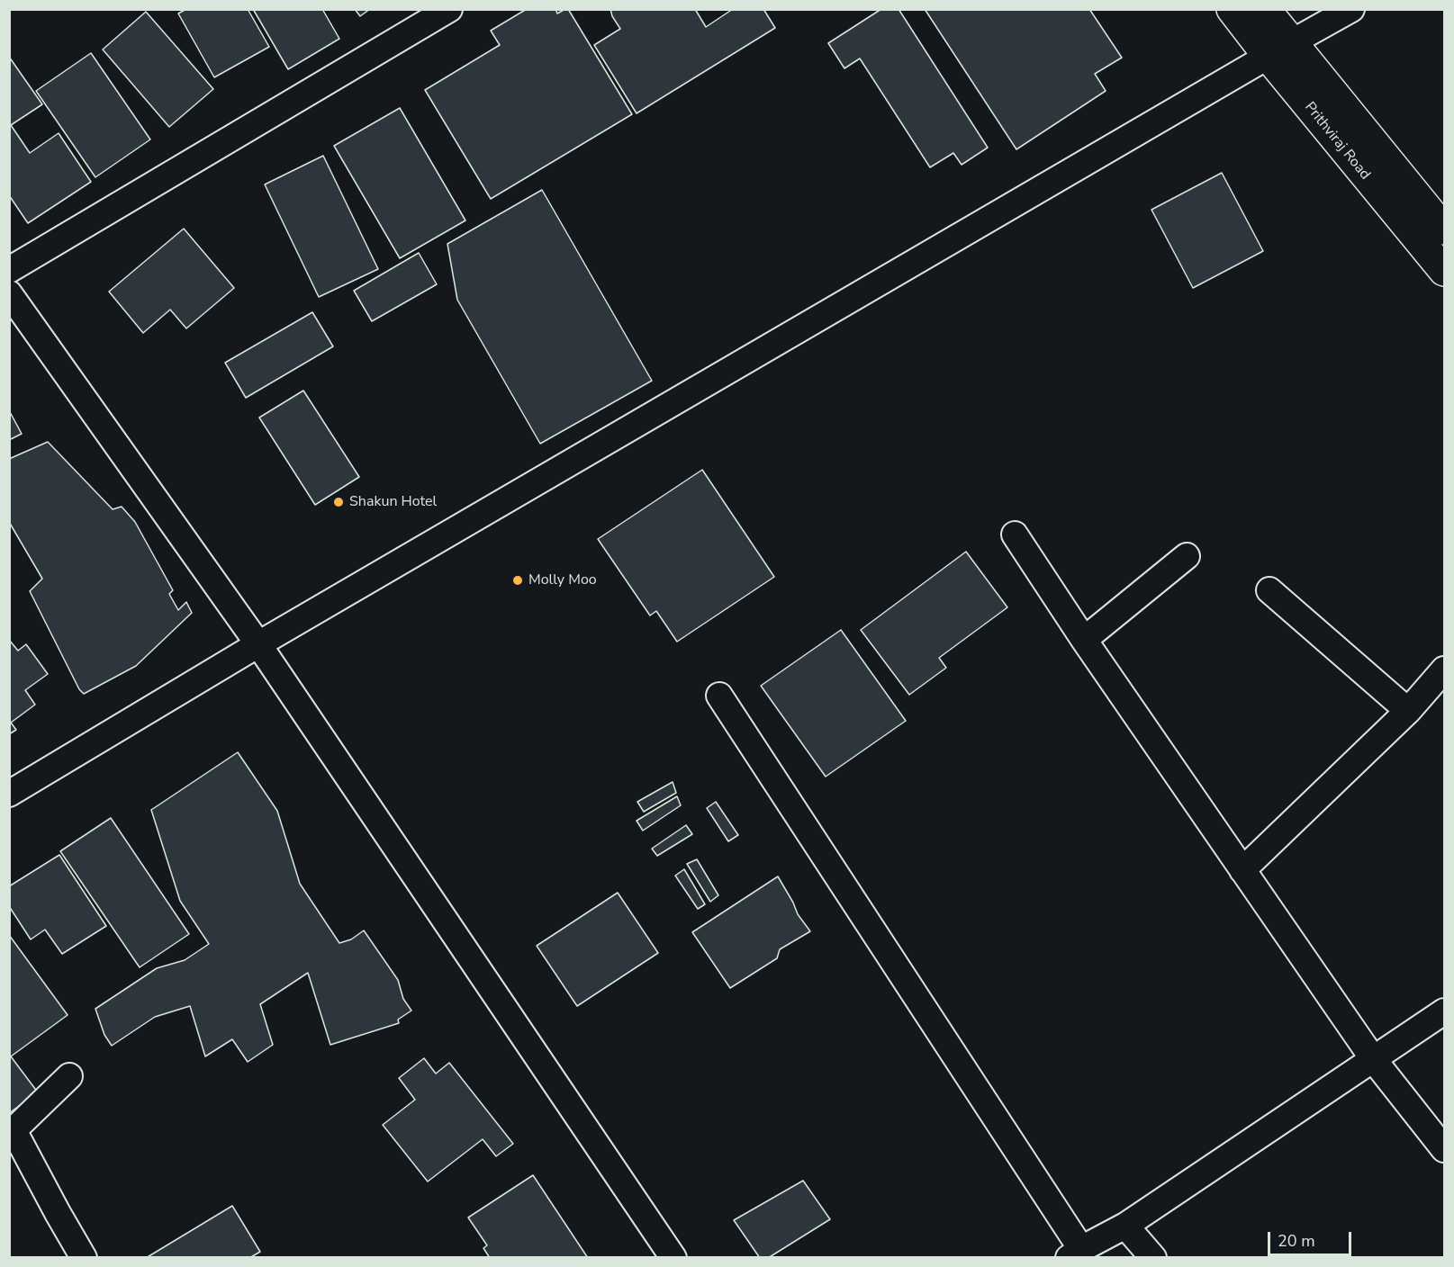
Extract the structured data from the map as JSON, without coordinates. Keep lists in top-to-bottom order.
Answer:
{
  "streets": {
    "street": ["Prithviraj Road"]
  },
  "places": ["Shakun Hotel", "Molly Moo"],
  "scale_bar": "20 m"
}
